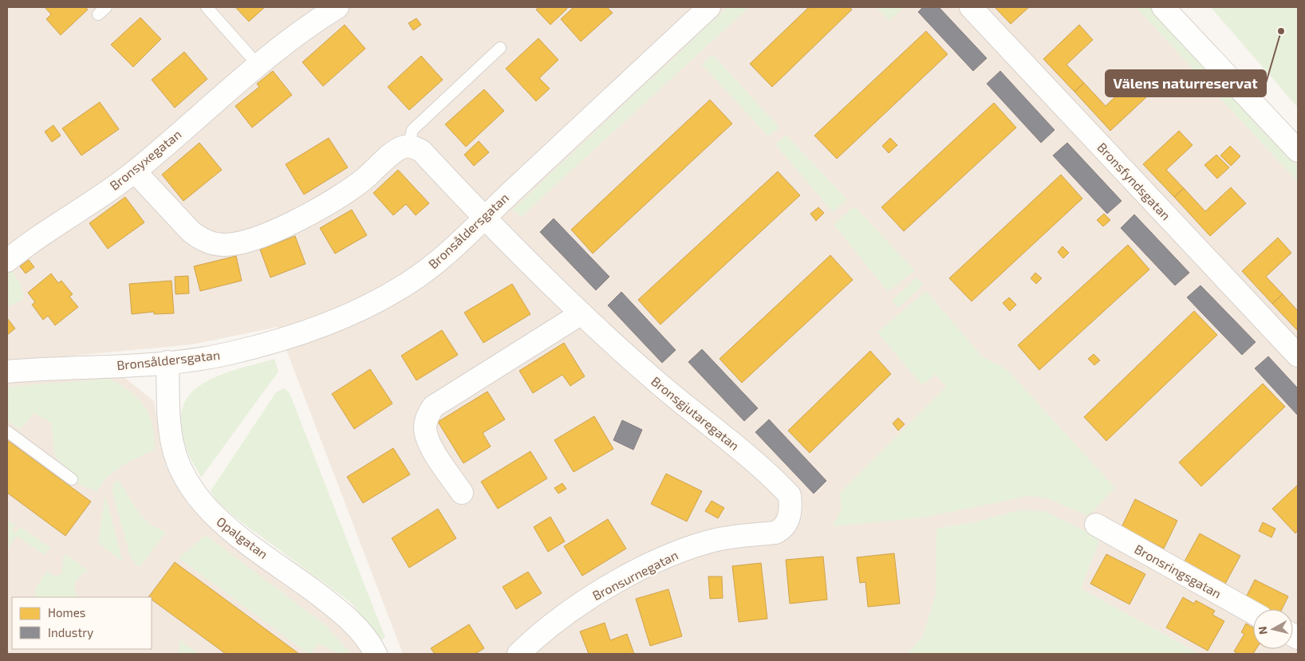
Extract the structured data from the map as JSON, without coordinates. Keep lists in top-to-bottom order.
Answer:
{
  "streets": {
    "street": [
      "Bronsyxegatan",
      "Bronsfyndsgatan",
      "Bronsåldersgatan",
      "Bronsgjutaregatan",
      "Opalgatan",
      "Bronsringsgatan",
      "Bronsurnegatan"
    ]
  },
  "crossings": [
    ["Bronsåldersgatan", "Bronsgjutaregatan"],
    ["Bronsåldersgatan", "Opalgatan"],
    ["Bronsgjutaregatan", "Bronsurnegatan"]
  ],
  "places": ["Välens naturreservat"],
  "legend": ["Homes", "Industry"],
  "north": "left"
}
